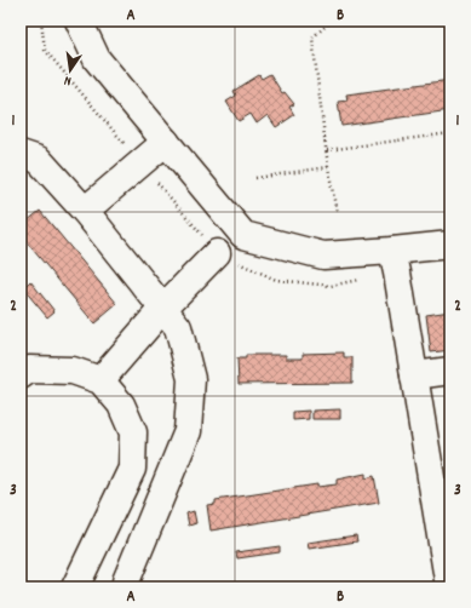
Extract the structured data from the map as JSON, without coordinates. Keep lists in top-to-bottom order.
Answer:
{
  "north": "bottom",
  "grid": {
    "columns": ["A", "B"],
    "rows": ["1", "2", "3"]
  }
}
